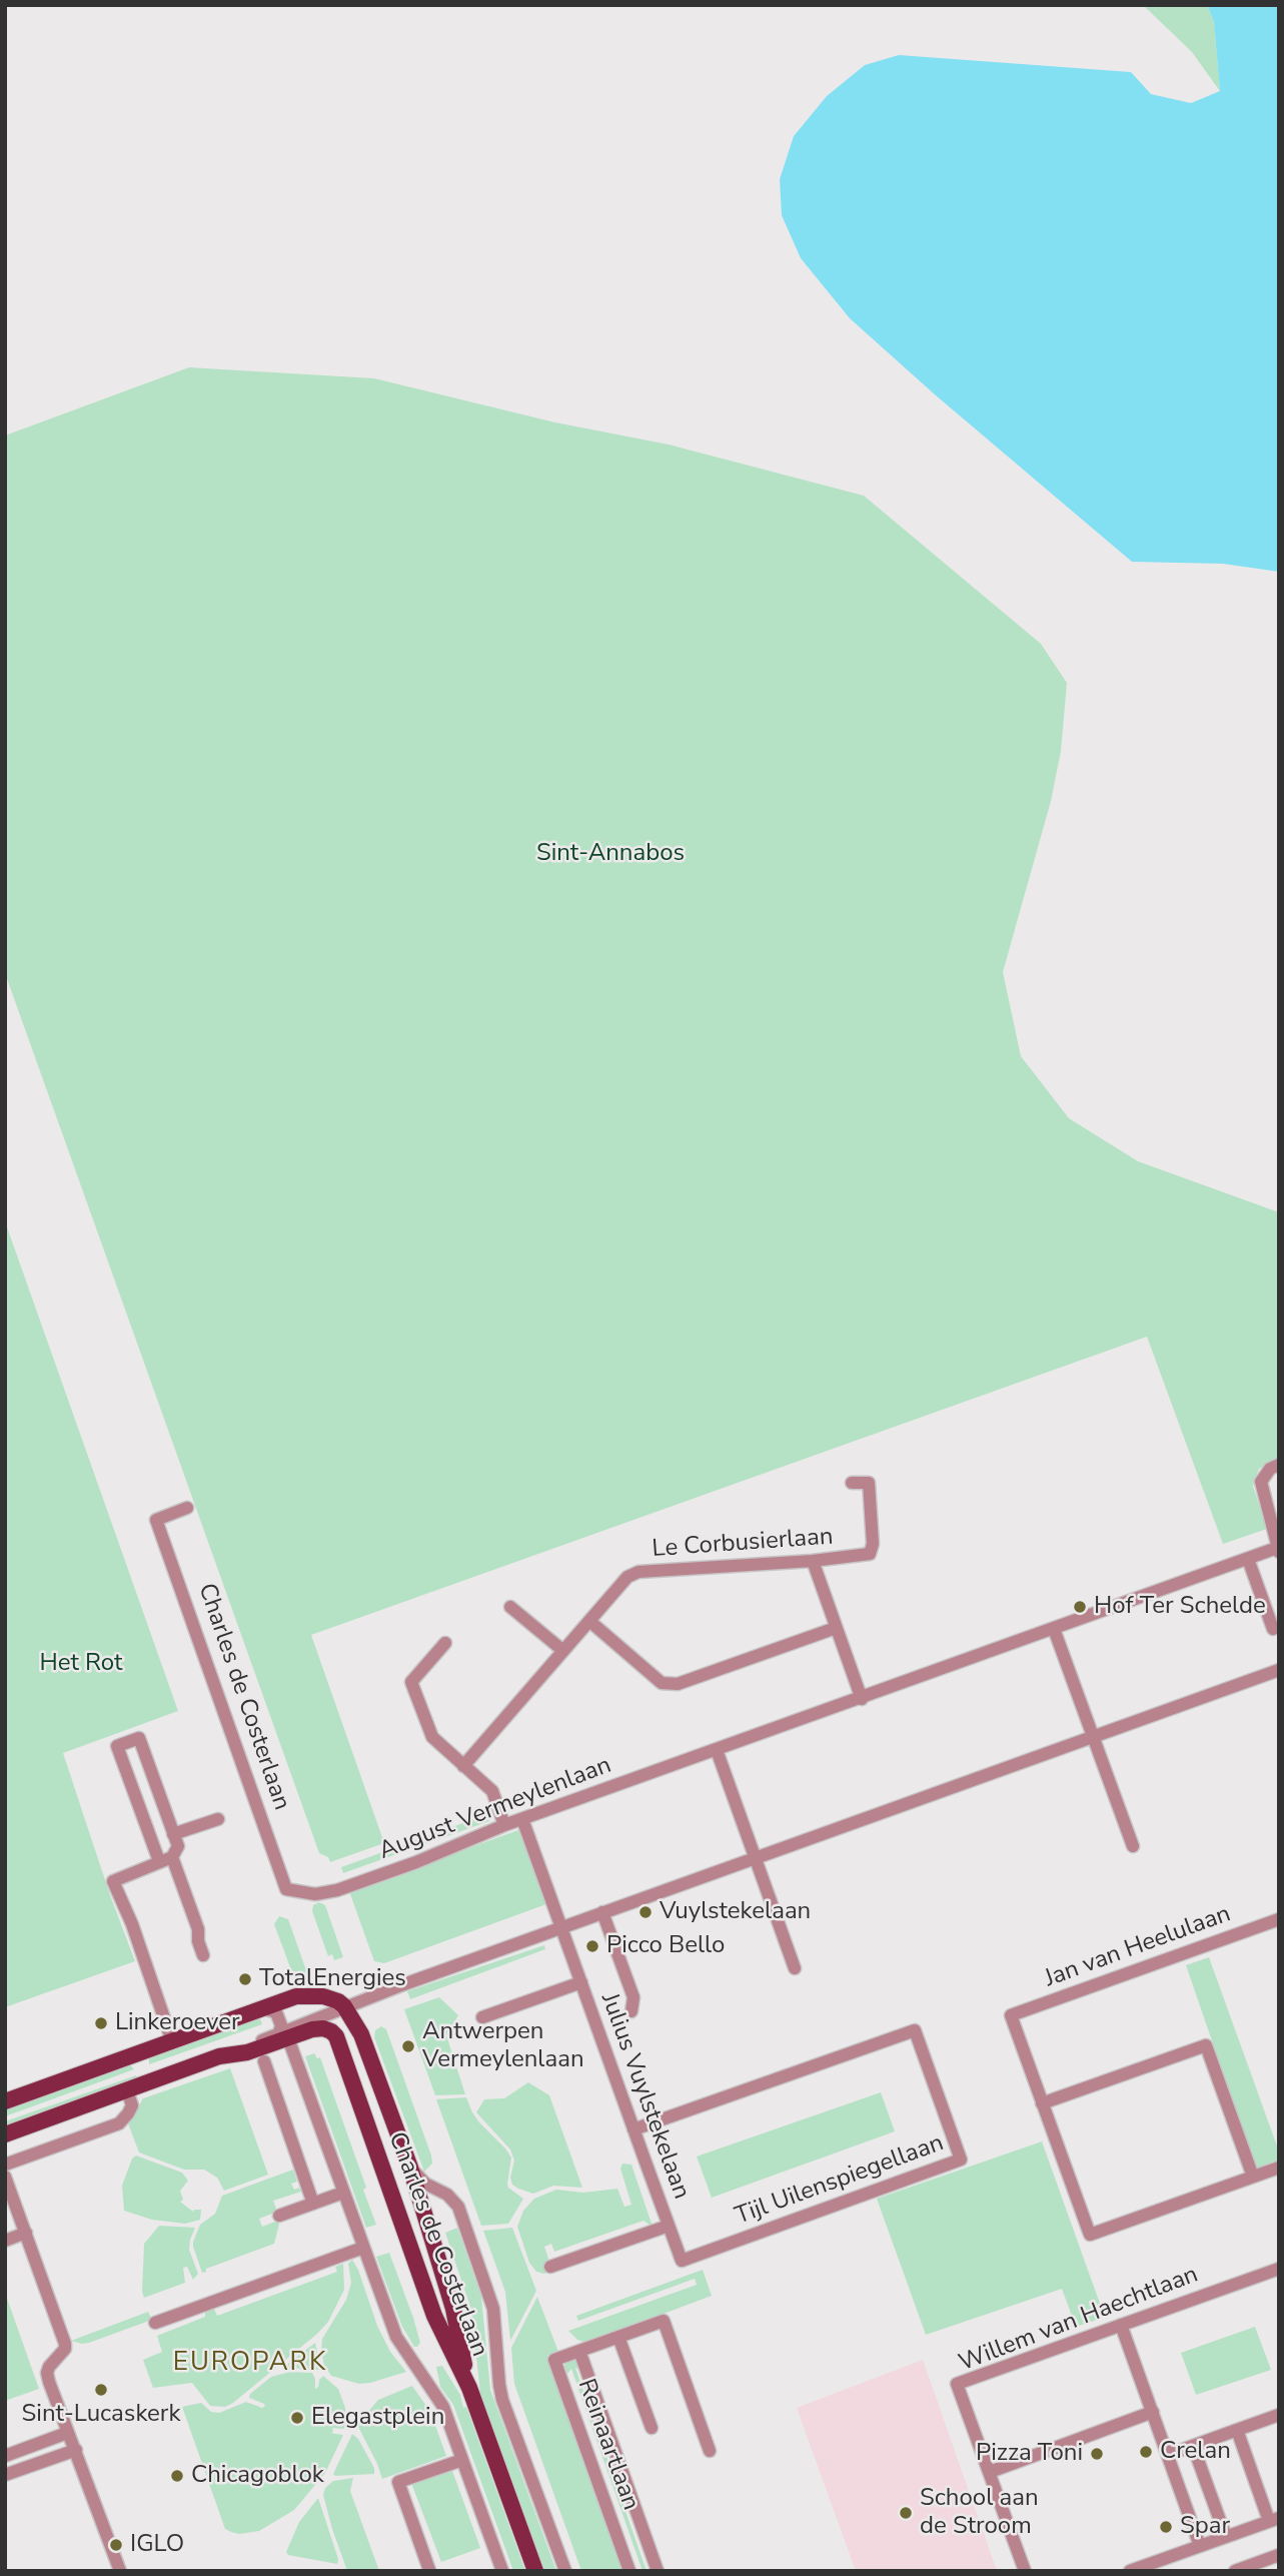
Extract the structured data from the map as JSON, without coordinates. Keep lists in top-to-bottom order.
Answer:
{
  "streets": {
    "main road": ["Charles de Costerlaan"],
    "street": [
      "Le Corbusierlaan",
      "August Vermeylenlaan",
      "Jan van Heelulaan",
      "Julius Vuylstekelaan",
      "Tijl Uilenspiegellaan",
      "Willem van Haechtlaan",
      "Reinaartlaan"
    ]
  },
  "crossings": [
    ["Charles de Costerlaan", "August Vermeylenlaan"],
    ["August Vermeylenlaan", "Julius Vuylstekelaan"],
    ["Julius Vuylstekelaan", "Tijl Uilenspiegellaan"]
  ],
  "districts": ["EUROPARK"],
  "parks": ["Sint-Annabos", "Het Rot"],
  "places": [
    "Hof Ter Schelde",
    "Vuylstekelaan",
    "Picco Bello",
    "TotalEnergies",
    "Linkeroever",
    "Antwerpen Vermeylenlaan",
    "Sint-Lucaskerk",
    "Elegastplein",
    "Crelan",
    "Pizza Toni",
    "Chicagoblok",
    "School aan de Stroom",
    "Spar",
    "IGLO"
  ]
}
